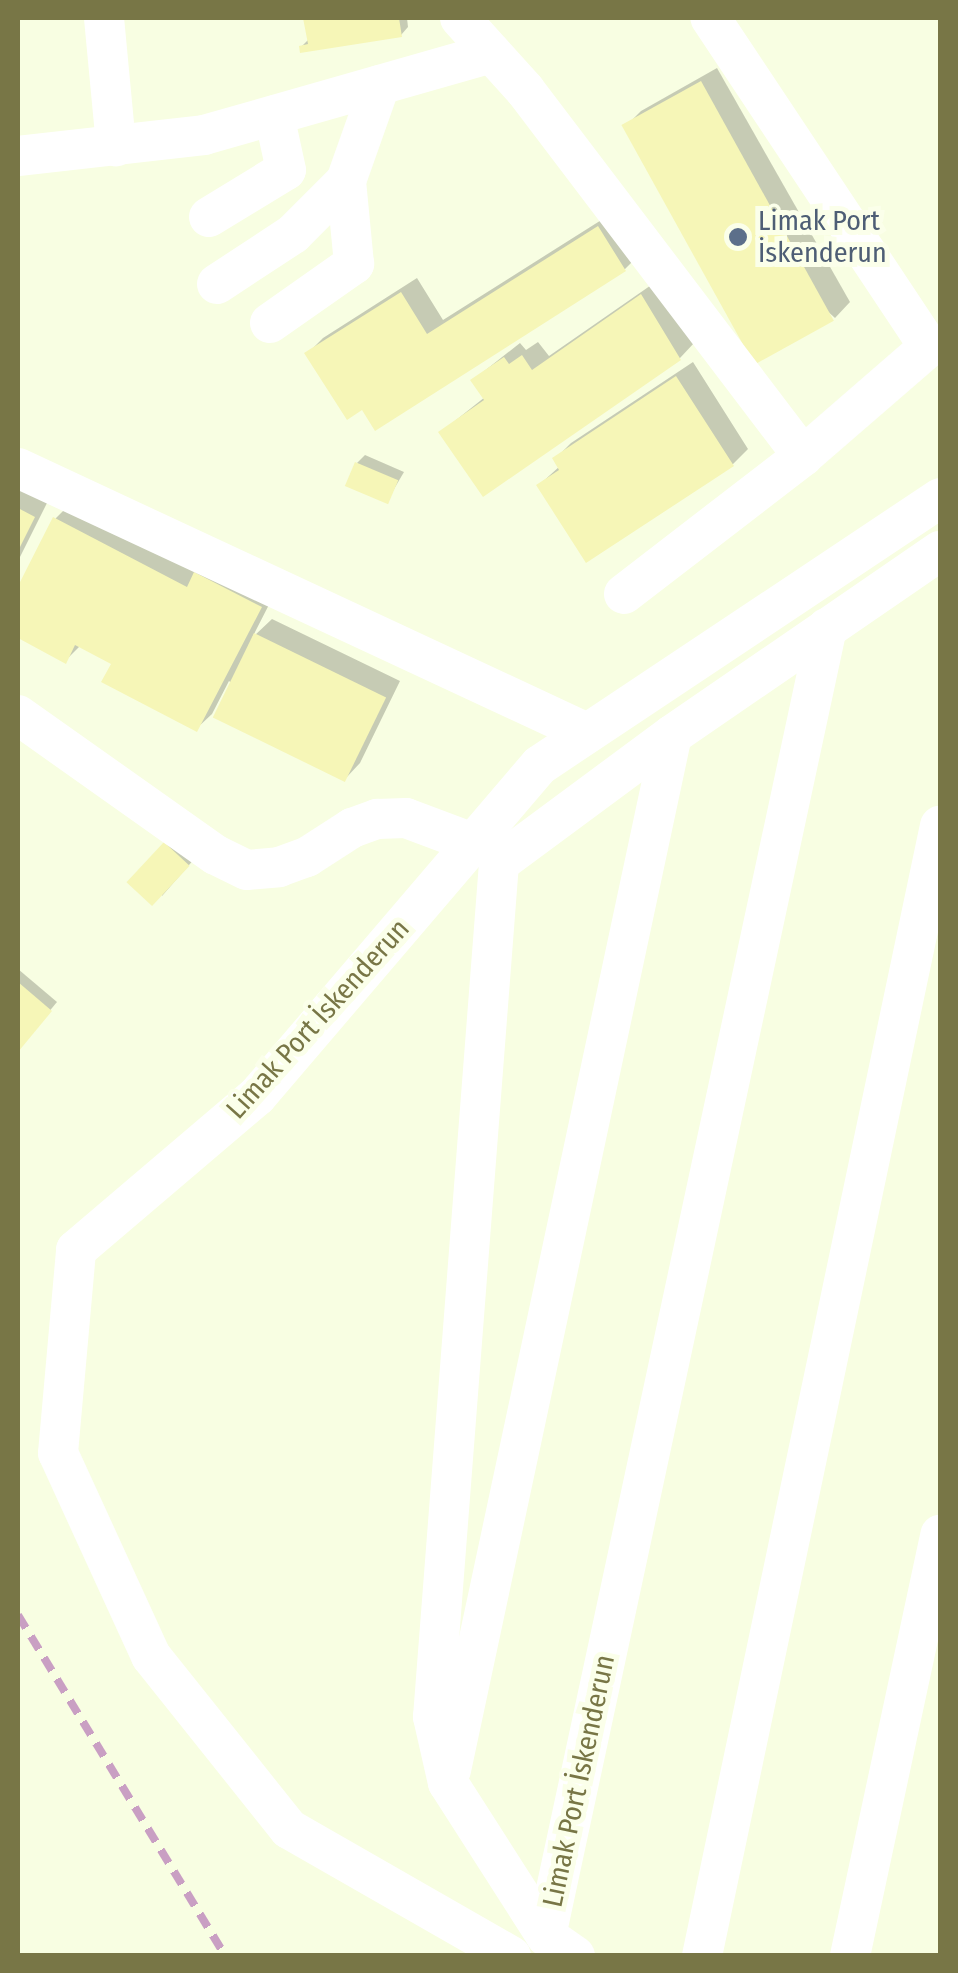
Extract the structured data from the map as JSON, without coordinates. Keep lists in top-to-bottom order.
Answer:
{
  "streets": {
    "street": ["Limak Port İskenderun"]
  },
  "places": ["Limak Port İskenderun"]
}
